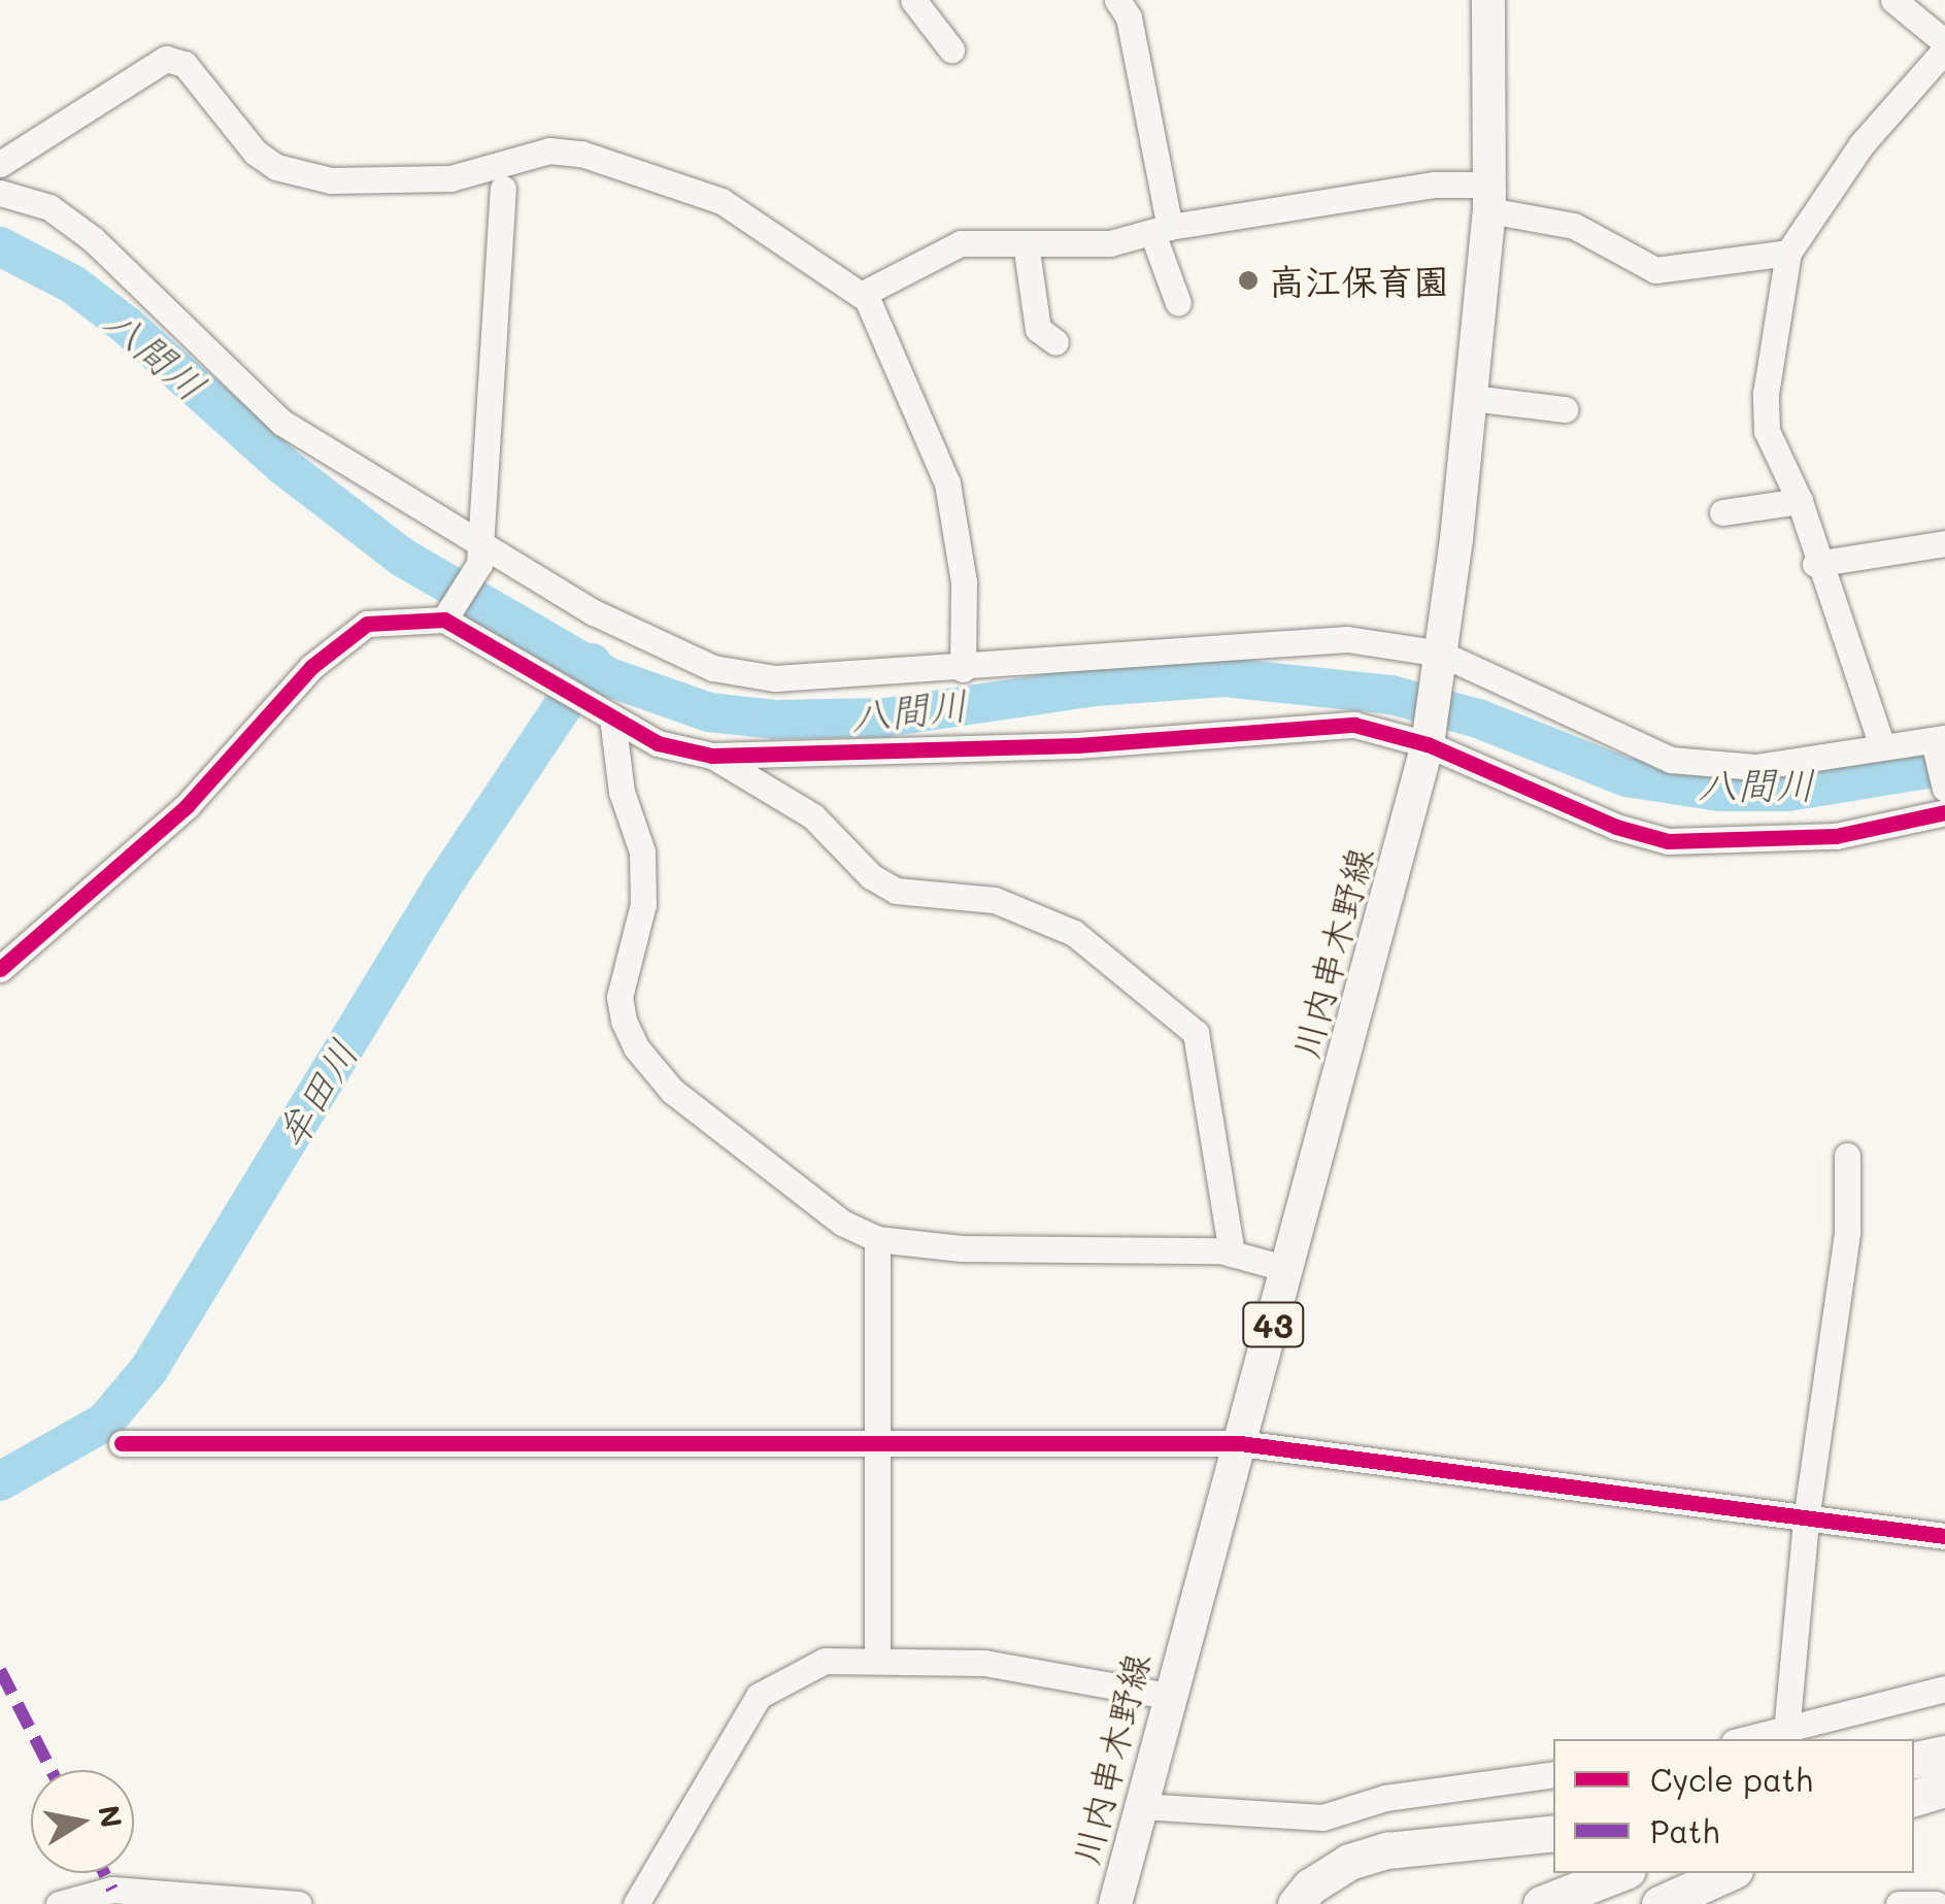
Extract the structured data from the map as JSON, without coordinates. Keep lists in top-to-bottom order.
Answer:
{
  "streets": {
    "main road": ["川内串木野線", "43"]
  },
  "water": ["八間川", "牟田川"],
  "places": ["高江保育園"],
  "legend": ["Cycle path", "Path"],
  "north": "right"
}
